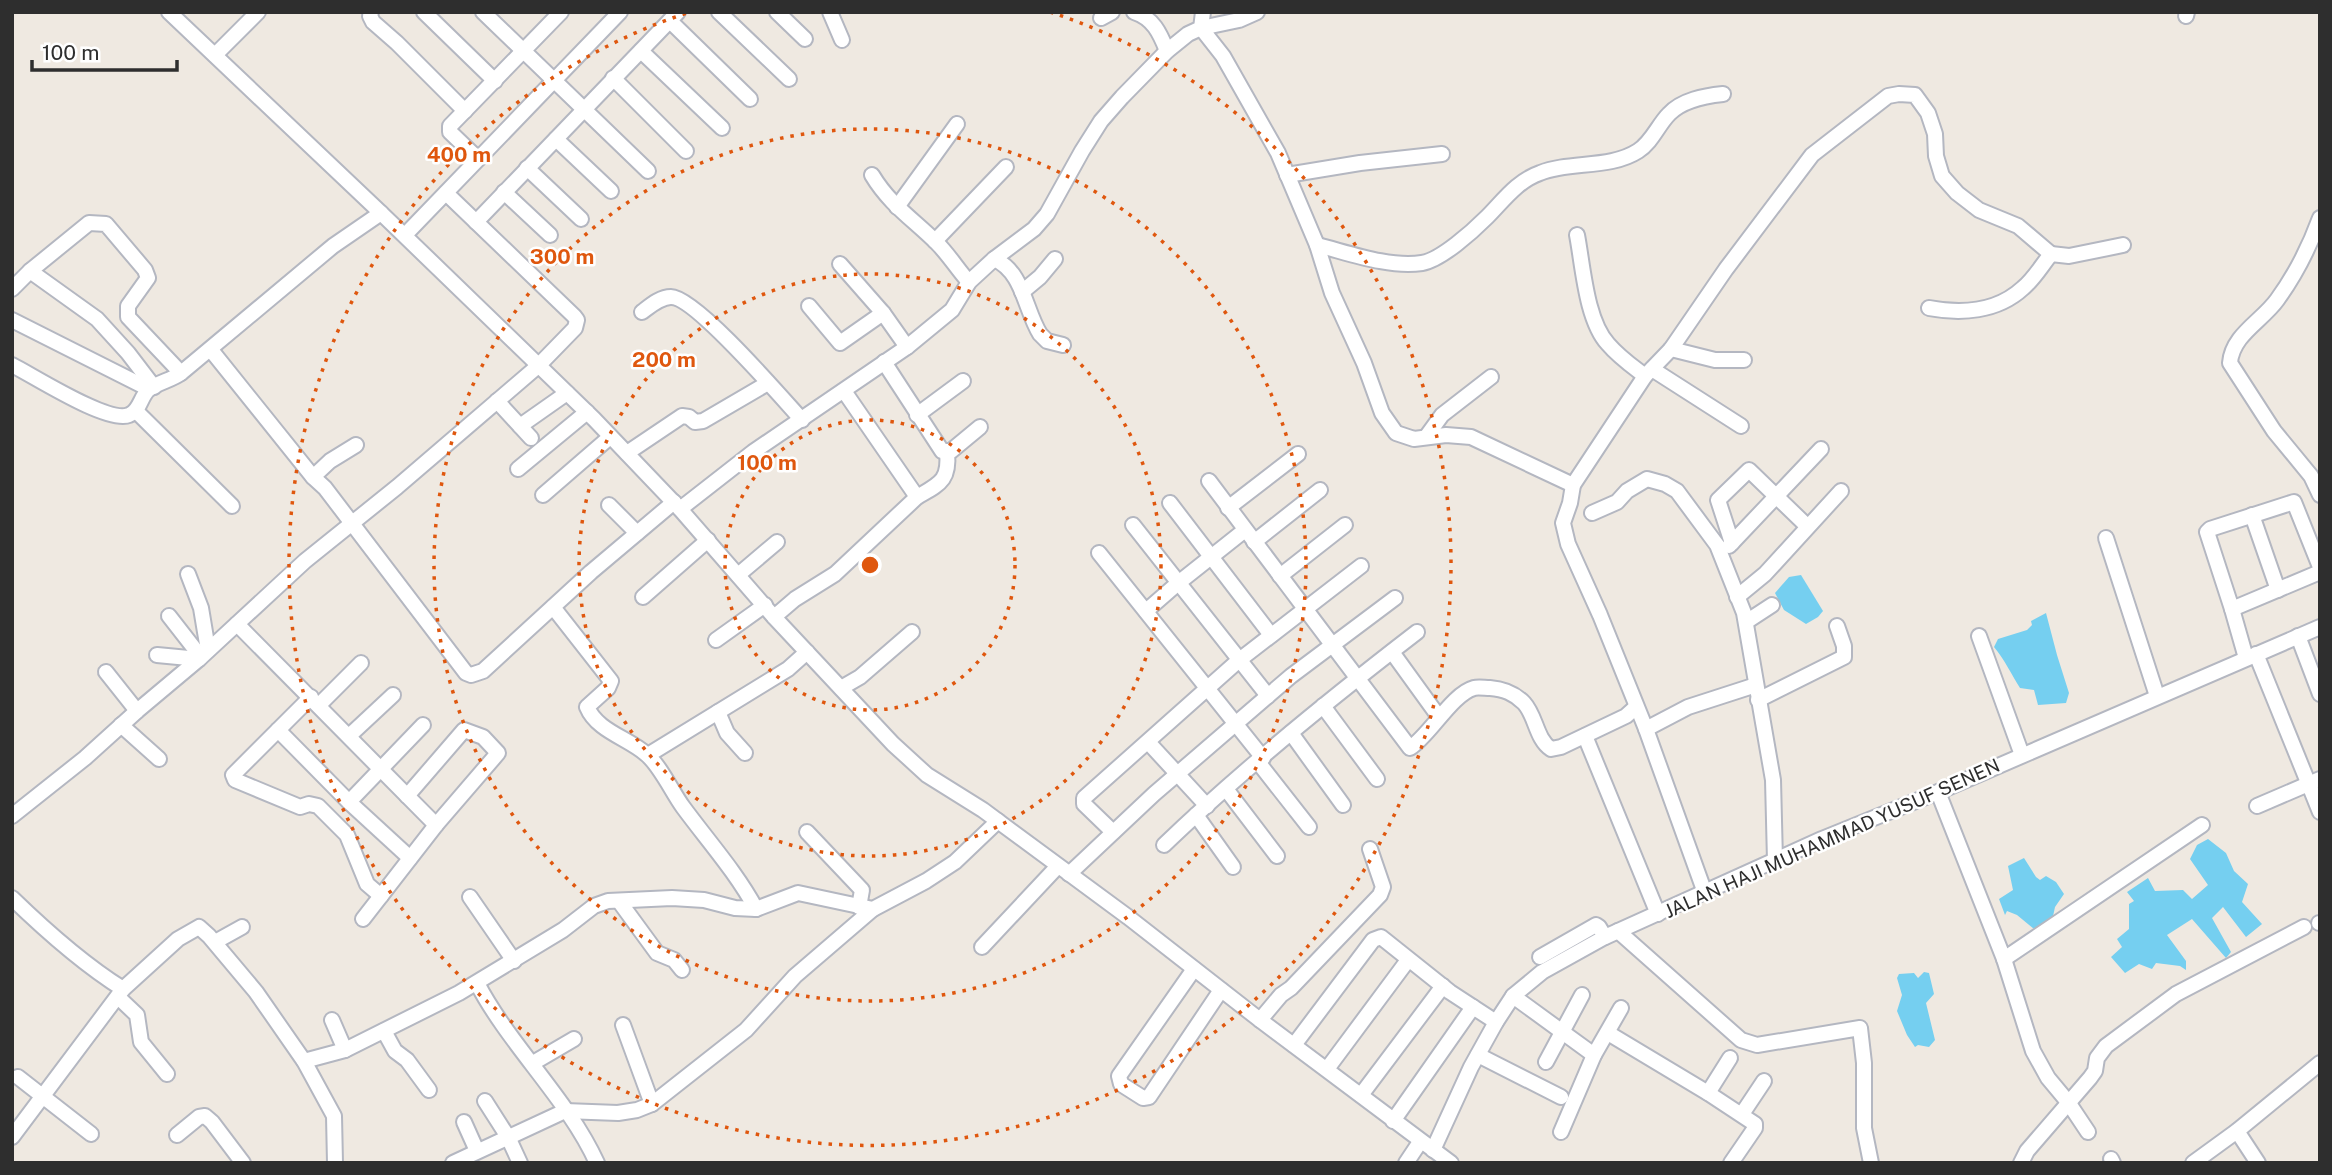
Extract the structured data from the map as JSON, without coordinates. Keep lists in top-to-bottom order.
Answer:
{
  "streets": {
    "street": ["JALAN HAJI MUHAMMAD YUSUF SENEN"]
  },
  "scale_bar": "100 m",
  "rings": [
    "400 m",
    "300 m",
    "200 m",
    "100 m"
  ]
}
